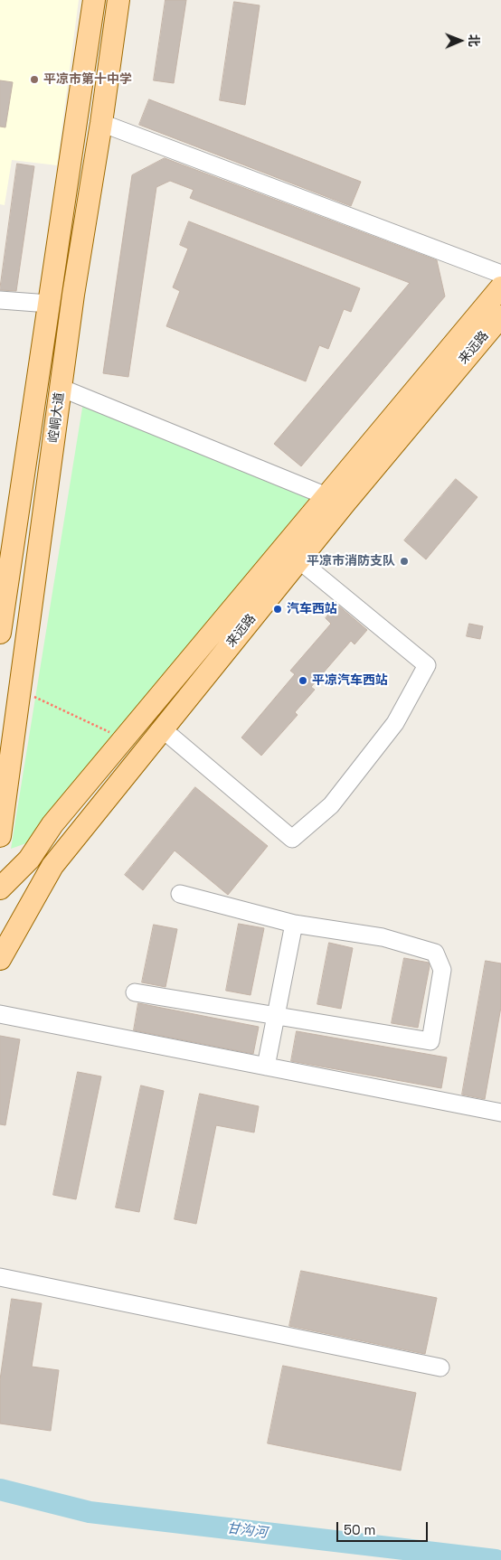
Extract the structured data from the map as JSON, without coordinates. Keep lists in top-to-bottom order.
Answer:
{
  "streets": {
    "main road": ["来远路", "崆峒大道"]
  },
  "water": ["甘沟河"],
  "places": [
    "平凉市第十中学",
    "平凉市消防支队",
    "汽车西站",
    "平凉汽车西站"
  ],
  "scale_bar": "50 m",
  "north": "right"
}
